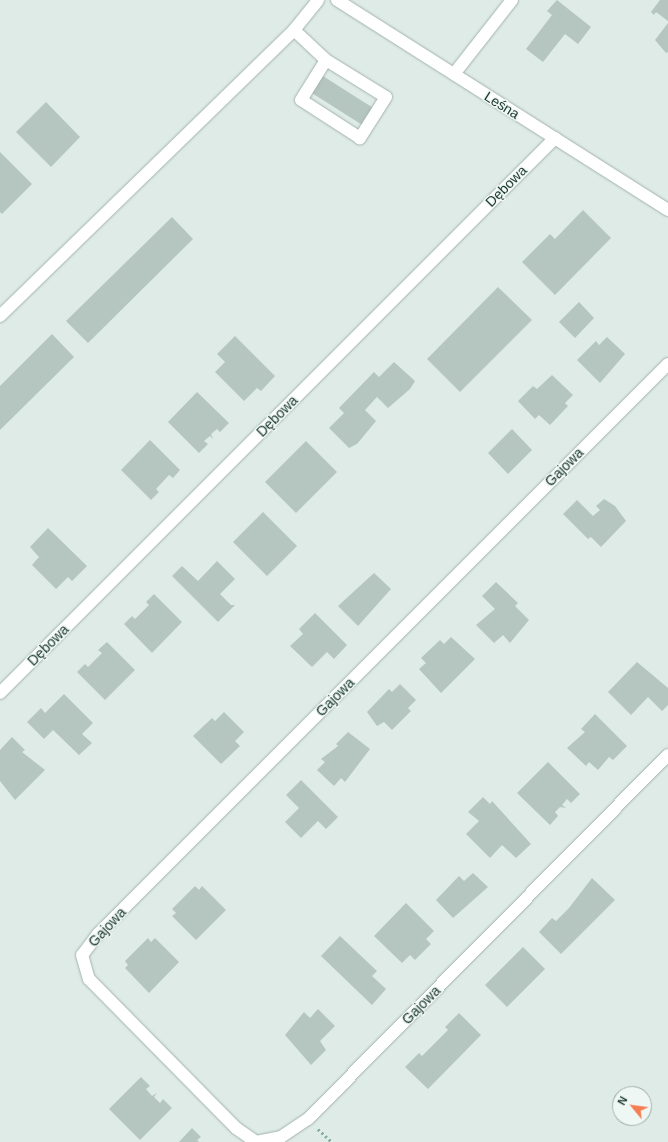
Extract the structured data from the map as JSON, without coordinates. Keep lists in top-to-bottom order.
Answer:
{
  "streets": {
    "street": ["Leśna", "Dębowa", "Gajowa"]
  },
  "crossings": [
    ["Leśna", "Dębowa"]
  ],
  "north": "top left"
}
